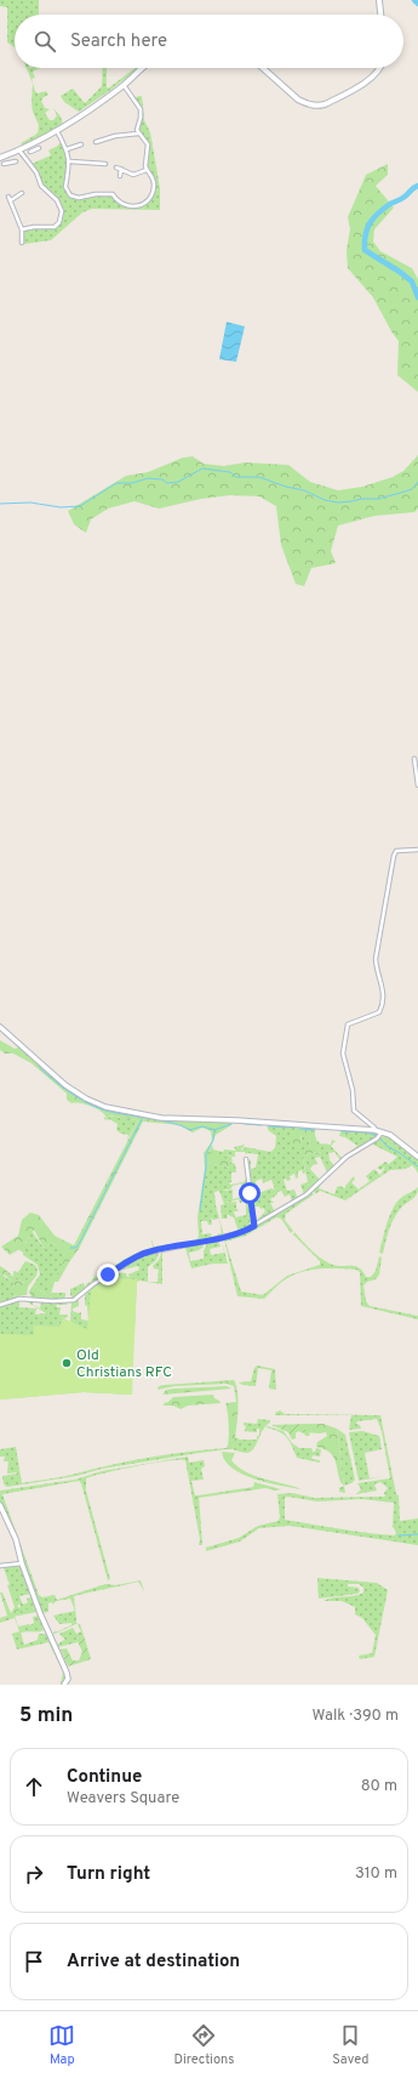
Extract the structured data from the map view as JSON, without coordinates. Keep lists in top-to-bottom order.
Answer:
{
  "places": ["Old Christians RFC"],
  "page": {
    "search": "Search here",
    "heading": ["5 min", "Walk · 390 m"],
    "list": [
      ["Continue", "Weavers Square", "80 m"],
      ["Turn right", "310 m"],
      "Arrive at destination"
    ],
    "nav": ["Map", "Directions", "Saved"]
  }
}
